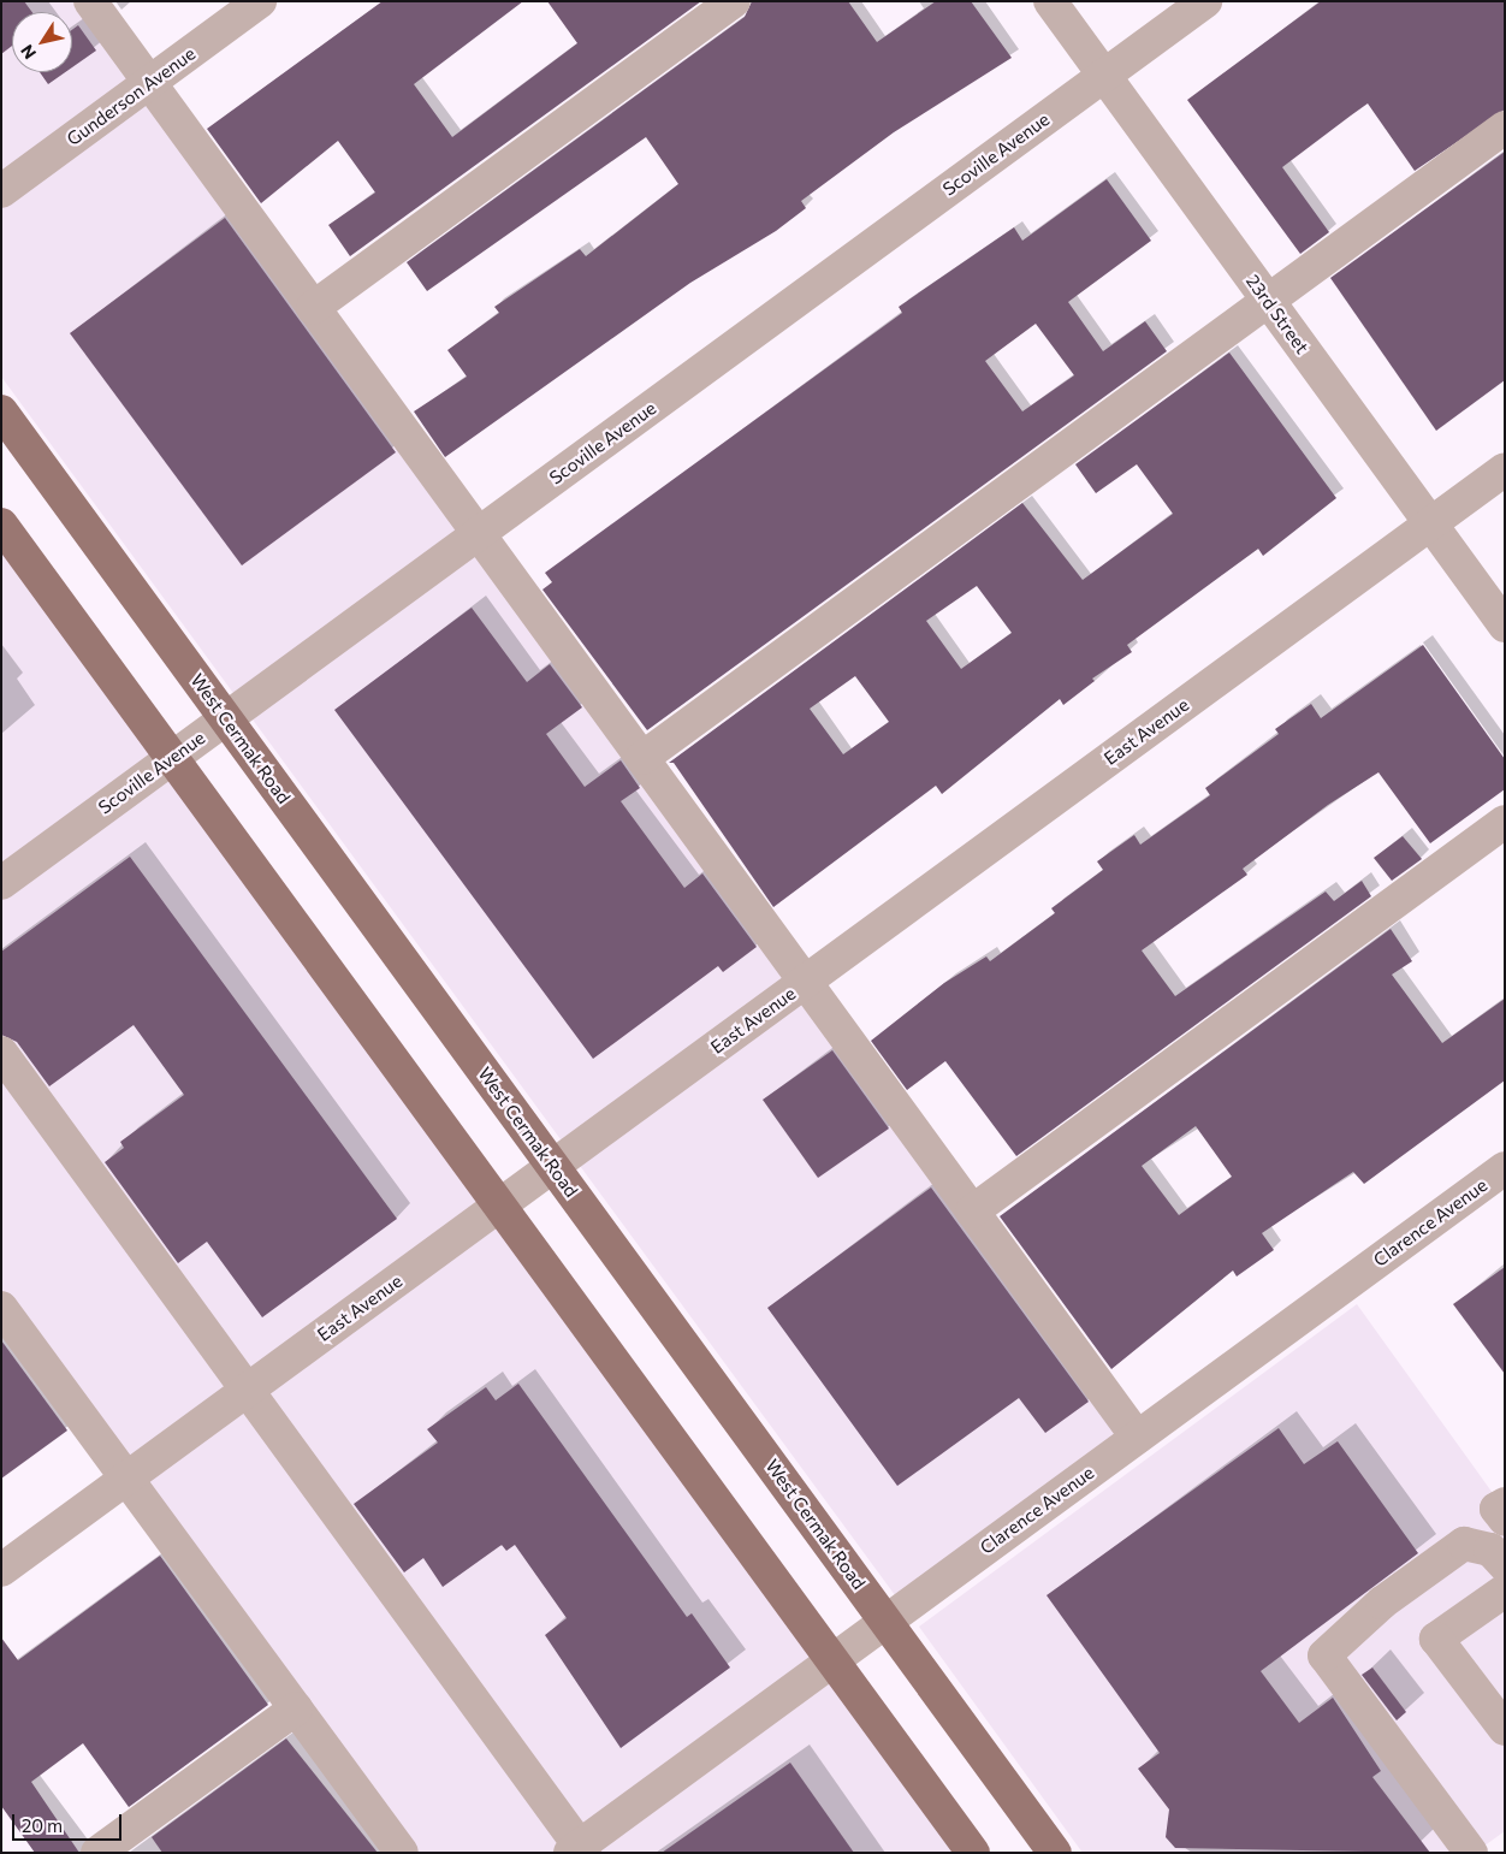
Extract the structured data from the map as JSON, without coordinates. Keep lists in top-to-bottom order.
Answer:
{
  "streets": {
    "main road": ["West Cermak Road"],
    "street": [
      "Gunderson Avenue",
      "Scoville Avenue",
      "23rd Street",
      "East Avenue",
      "Clarence Avenue"
    ]
  },
  "crossings": [
    ["Scoville Avenue", "23rd Street"],
    ["Scoville Avenue", "West Cermak Road"],
    ["23rd Street", "East Avenue"],
    ["East Avenue", "West Cermak Road"],
    ["West Cermak Road", "Clarence Avenue"]
  ],
  "scale_bar": "20 m",
  "north": "bottom left"
}
